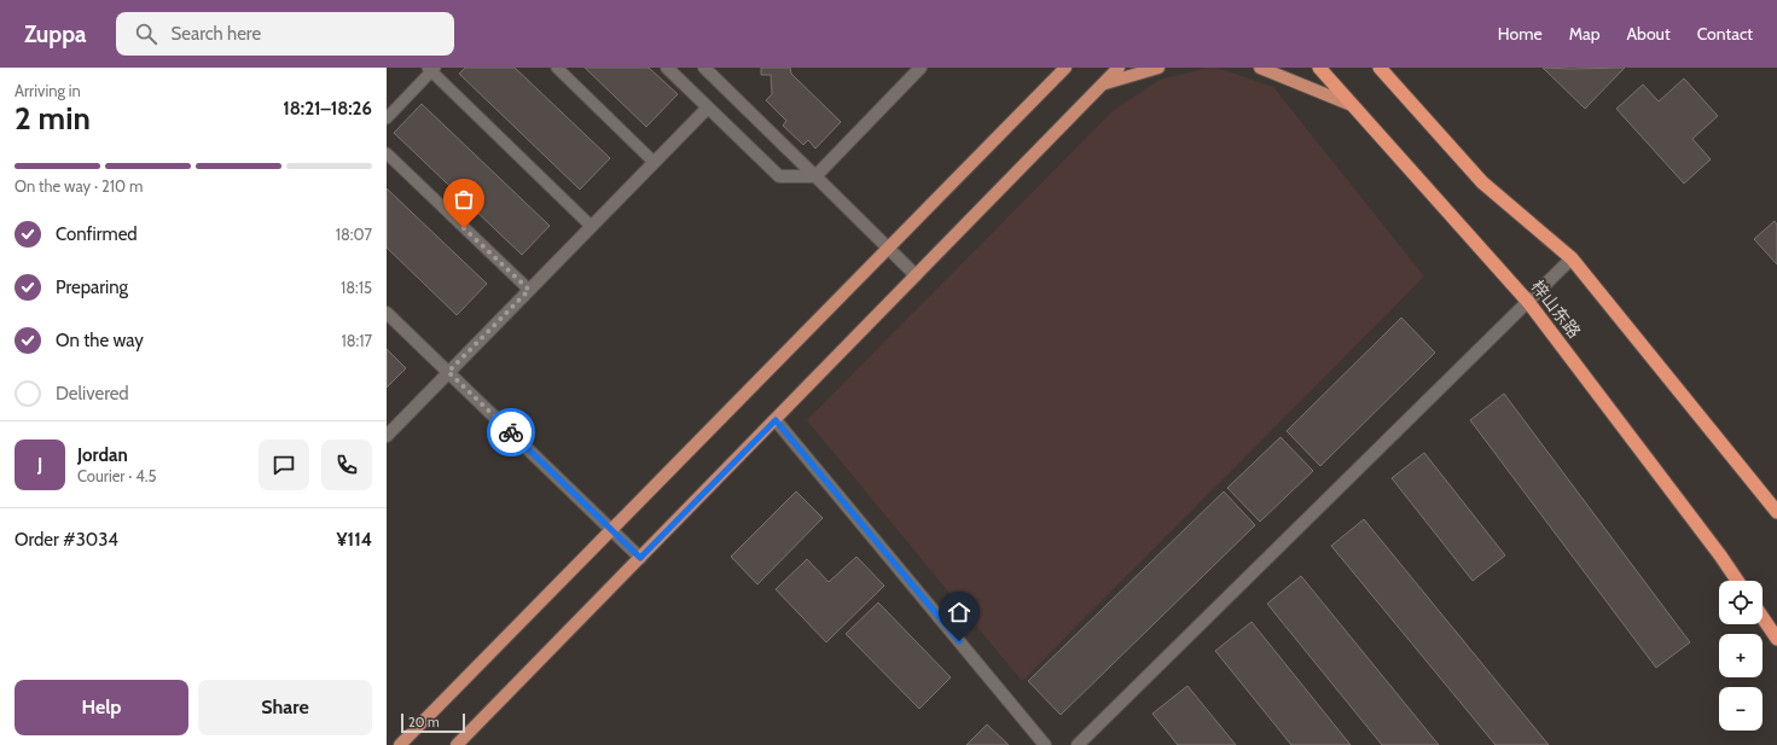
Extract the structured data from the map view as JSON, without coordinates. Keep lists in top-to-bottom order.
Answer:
{
  "streets": {
    "highway": ["梓山东路"]
  },
  "scale_bar": "20 m",
  "page": {
    "header": "Zuppa",
    "search": "Search here",
    "nav": [
      "Home",
      "Map",
      "About",
      "Contact"
    ],
    "heading": ["2 min", "Arriving in", "18:21–18:26"],
    "panel": [
      "Jordan",
      "Courier · 4.5",
      "Order #3034",
      "¥114"
    ],
    "bar": "On the way · 210 m",
    "list": [
      ["Confirmed", "18:07"],
      ["Preparing", "18:15"],
      ["On the way", "18:17"],
      "Delivered"
    ],
    "round": "J",
    "map_buttons": ["+", "−"],
    "buttons": ["Help", "Share"],
    "scale": "20 m"
  }
}
